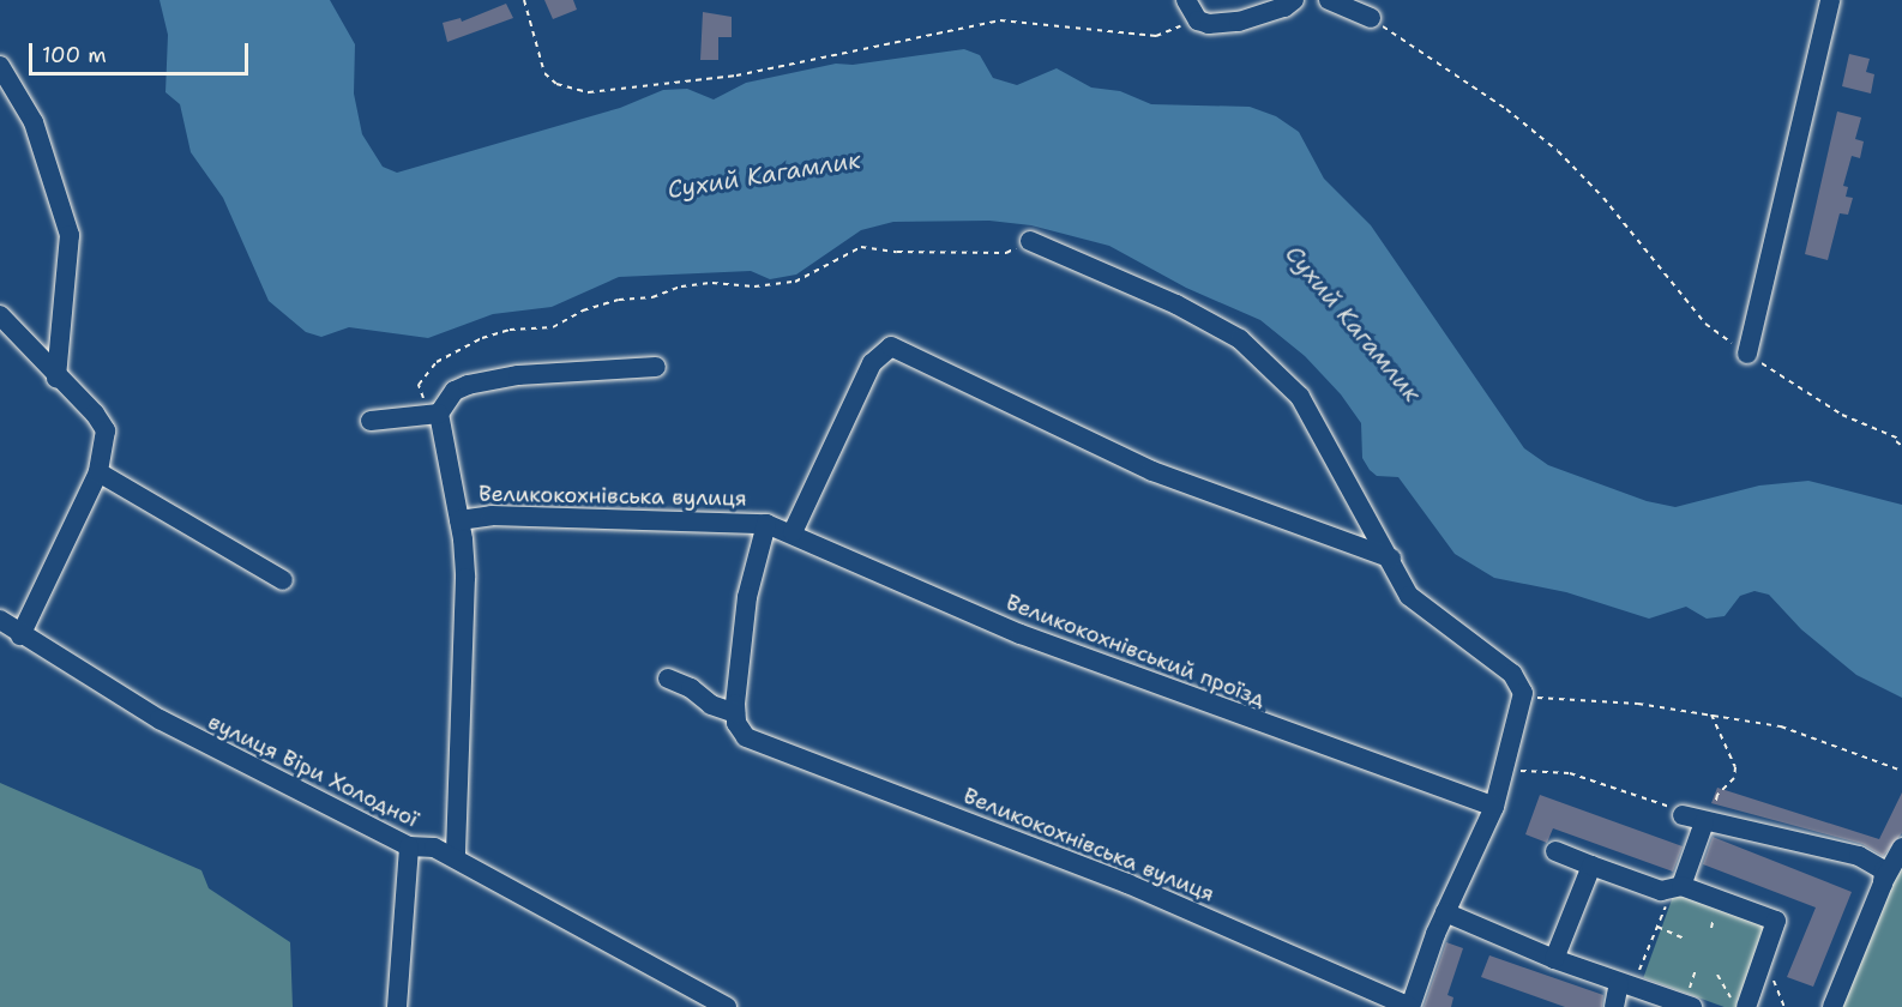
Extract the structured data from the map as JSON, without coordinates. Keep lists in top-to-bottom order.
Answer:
{
  "streets": {
    "street": ["Великокохнівська вулиця", "Великокохнівський проїзд", "вулиця Віри Холодної"]
  },
  "crossings": [
    ["Великокохнівська вулиця", "Великокохнівський проїзд"],
    ["Великокохнівська вулиця", "вулиця Віри Холодної"]
  ],
  "water": ["Сухий Кагамлик"],
  "scale_bar": "100 m"
}
